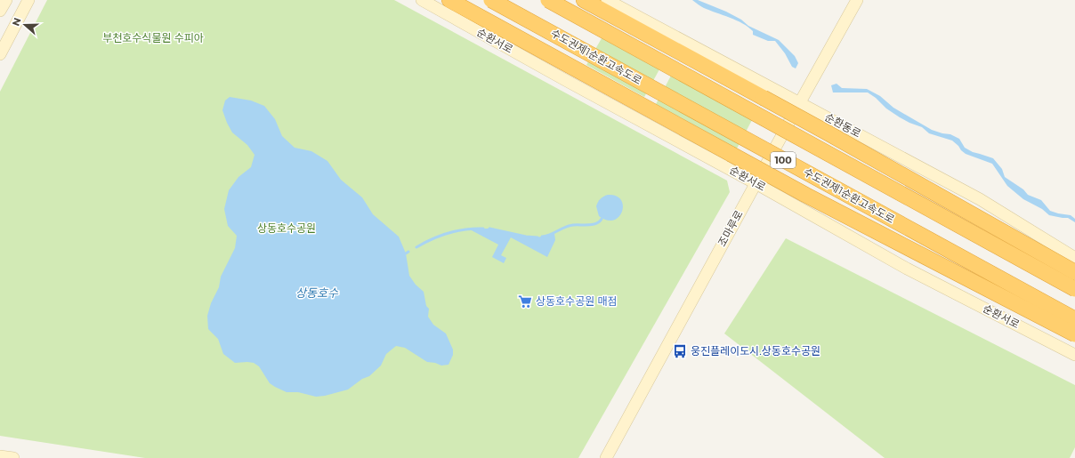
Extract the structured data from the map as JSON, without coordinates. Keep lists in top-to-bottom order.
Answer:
{
  "streets": {
    "highway": ["수도권제1순환고속도로", "100"],
    "street": ["순환서로", "순환동로", "조마루로"]
  },
  "crossings": [
    ["순환서로", "조마루로"],
    ["순환동로", "조마루로"]
  ],
  "water": ["상동호수"],
  "parks": ["부천호수식물원 수피아", "상동호수공원"],
  "places": {
    "supermarket": ["상동호수공원 매점"],
    "bus stop": ["웅진플레이도시.상동호수공원"]
  },
  "north": "left"
}
